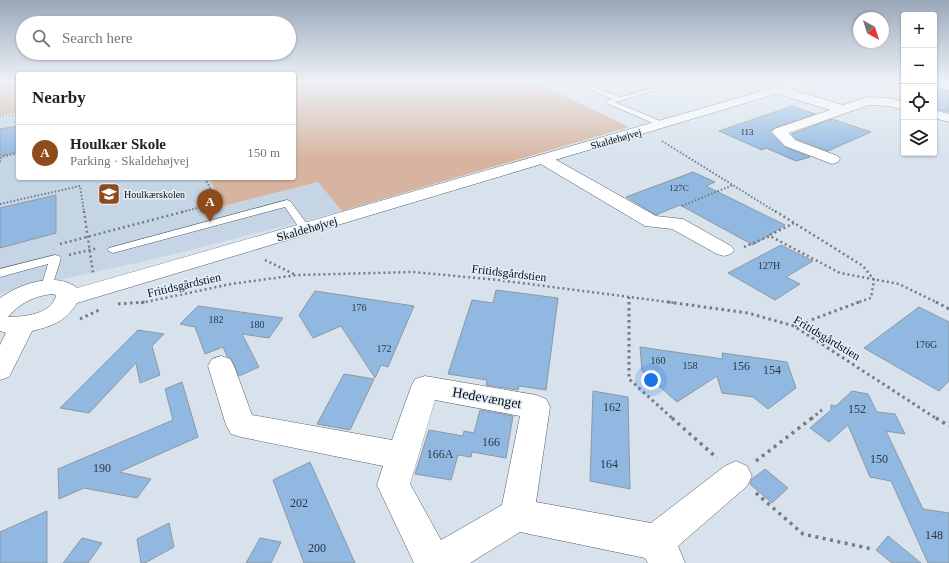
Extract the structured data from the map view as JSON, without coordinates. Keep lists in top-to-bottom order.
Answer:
{
  "streets": {
    "street": ["Skaldehøjvej", "Hedevænget"],
    "path": ["Fritidsgårdstien"]
  },
  "crossings": [
    ["Skaldehøjvej", "Fritidsgårdstien"]
  ],
  "places": {
    "school or university": ["Houlkærskolen"]
  },
  "house_numbers": [
    "113",
    "127C",
    "127H",
    "176",
    "182",
    "180",
    "176G",
    "172",
    "160",
    "158",
    "156",
    "154",
    "162",
    "152",
    "166",
    "166A",
    "150",
    "164",
    "190",
    "202",
    "148",
    "200"
  ],
  "north": "bottom right",
  "page": {
    "map_buttons": ["+", "−"],
    "search": "Search here",
    "heading": "Nearby",
    "list": [
      {
        "mark": "A",
        "name": "Houlkær Skole",
        "note": "Parking · Skaldehøjvej",
        "value": "150 m"
      }
    ],
    "pins": "A"
  }
}
